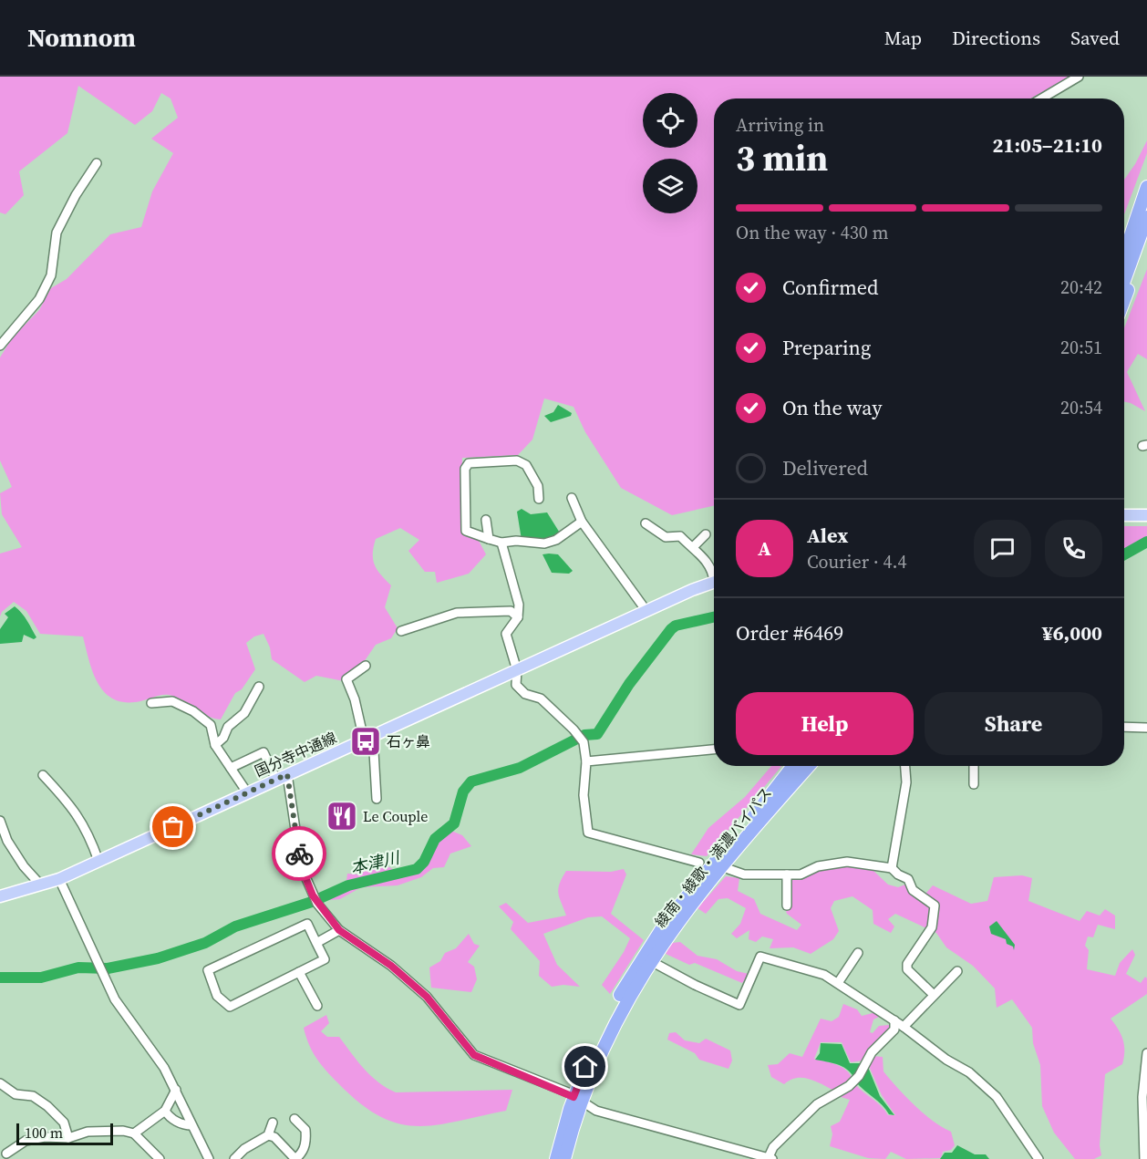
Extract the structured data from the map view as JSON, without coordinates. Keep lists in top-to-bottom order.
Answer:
{
  "streets": {
    "highway": ["綾南・綾歌・満濃バイパス"],
    "main road": ["国分寺中通線"]
  },
  "water": ["本津川"],
  "places": {
    "bus stop": ["石ヶ鼻"],
    "restaurant": ["Le Couple"]
  },
  "scale_bar": "100 m",
  "page": {
    "header": "Nomnom",
    "nav": ["Map", "Directions", "Saved"],
    "heading": ["3 min", "Arriving in", "21:05–21:10"],
    "panel": [
      "Alex",
      "Courier · 4.4",
      "Order #6469",
      "¥6,000"
    ],
    "bar": "On the way · 430 m",
    "list": [
      ["Confirmed", "20:42"],
      ["Preparing", "20:51"],
      ["On the way", "20:54"],
      "Delivered"
    ],
    "round": "A",
    "buttons": ["Help", "Share"],
    "scale": "100 m"
  }
}
